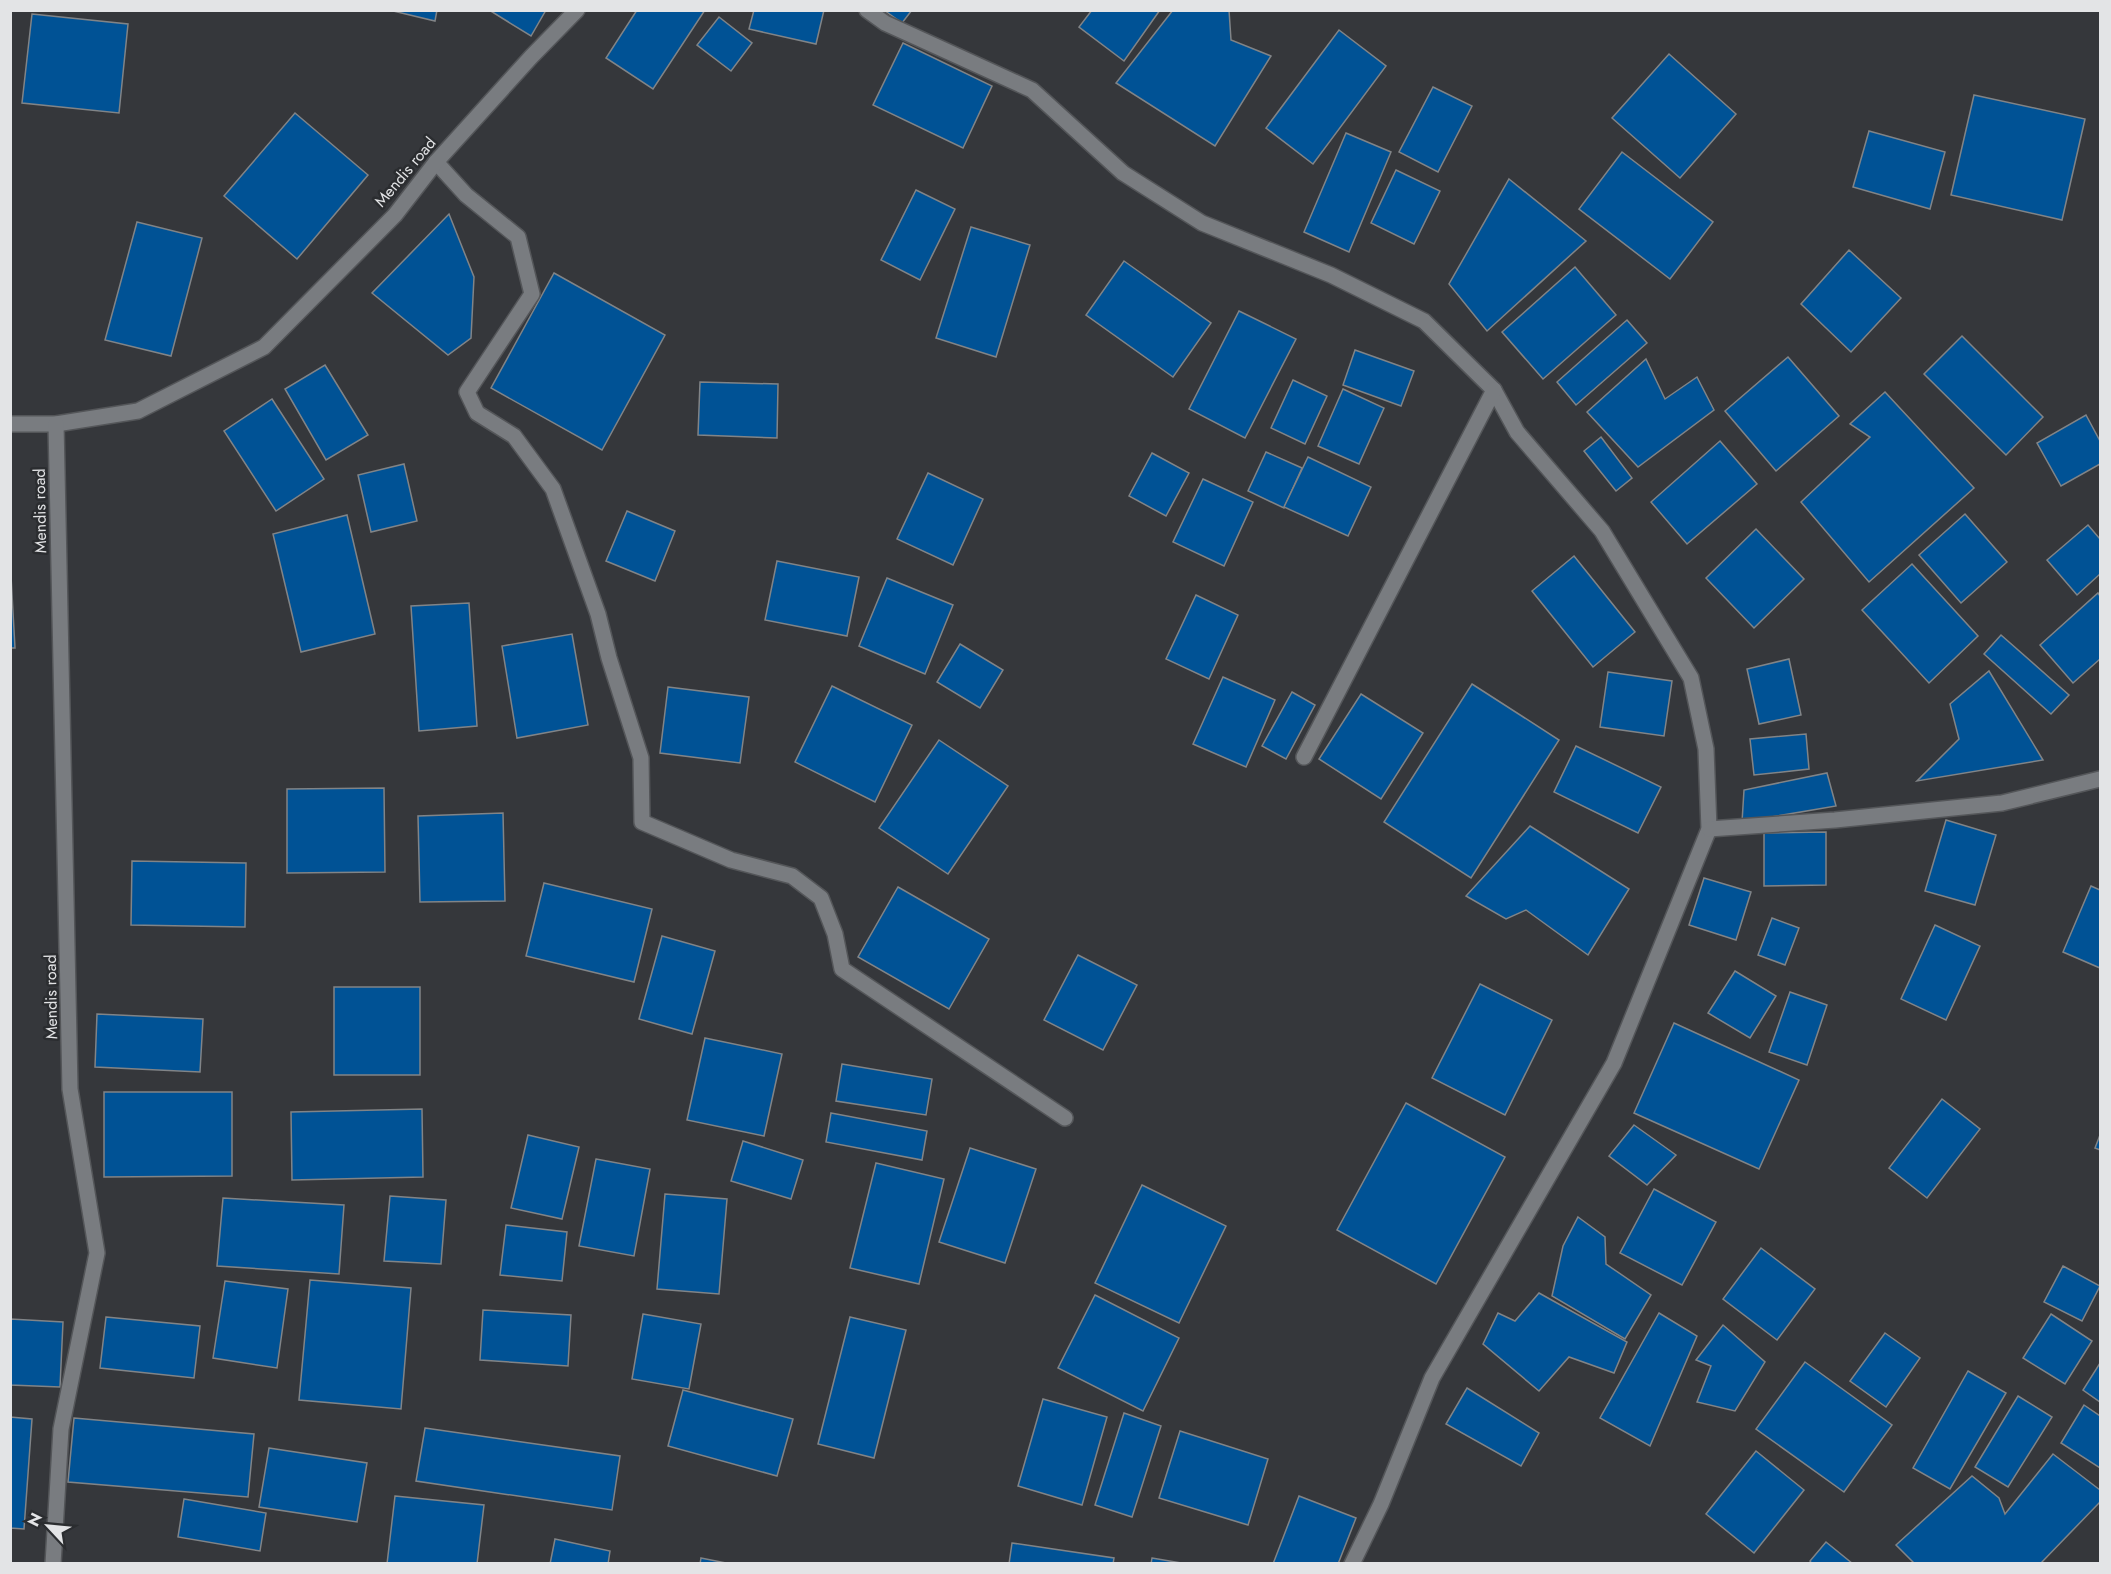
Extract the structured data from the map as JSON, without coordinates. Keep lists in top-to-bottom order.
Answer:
{
  "streets": {
    "street": ["Mendis road"]
  },
  "north": "top left"
}
